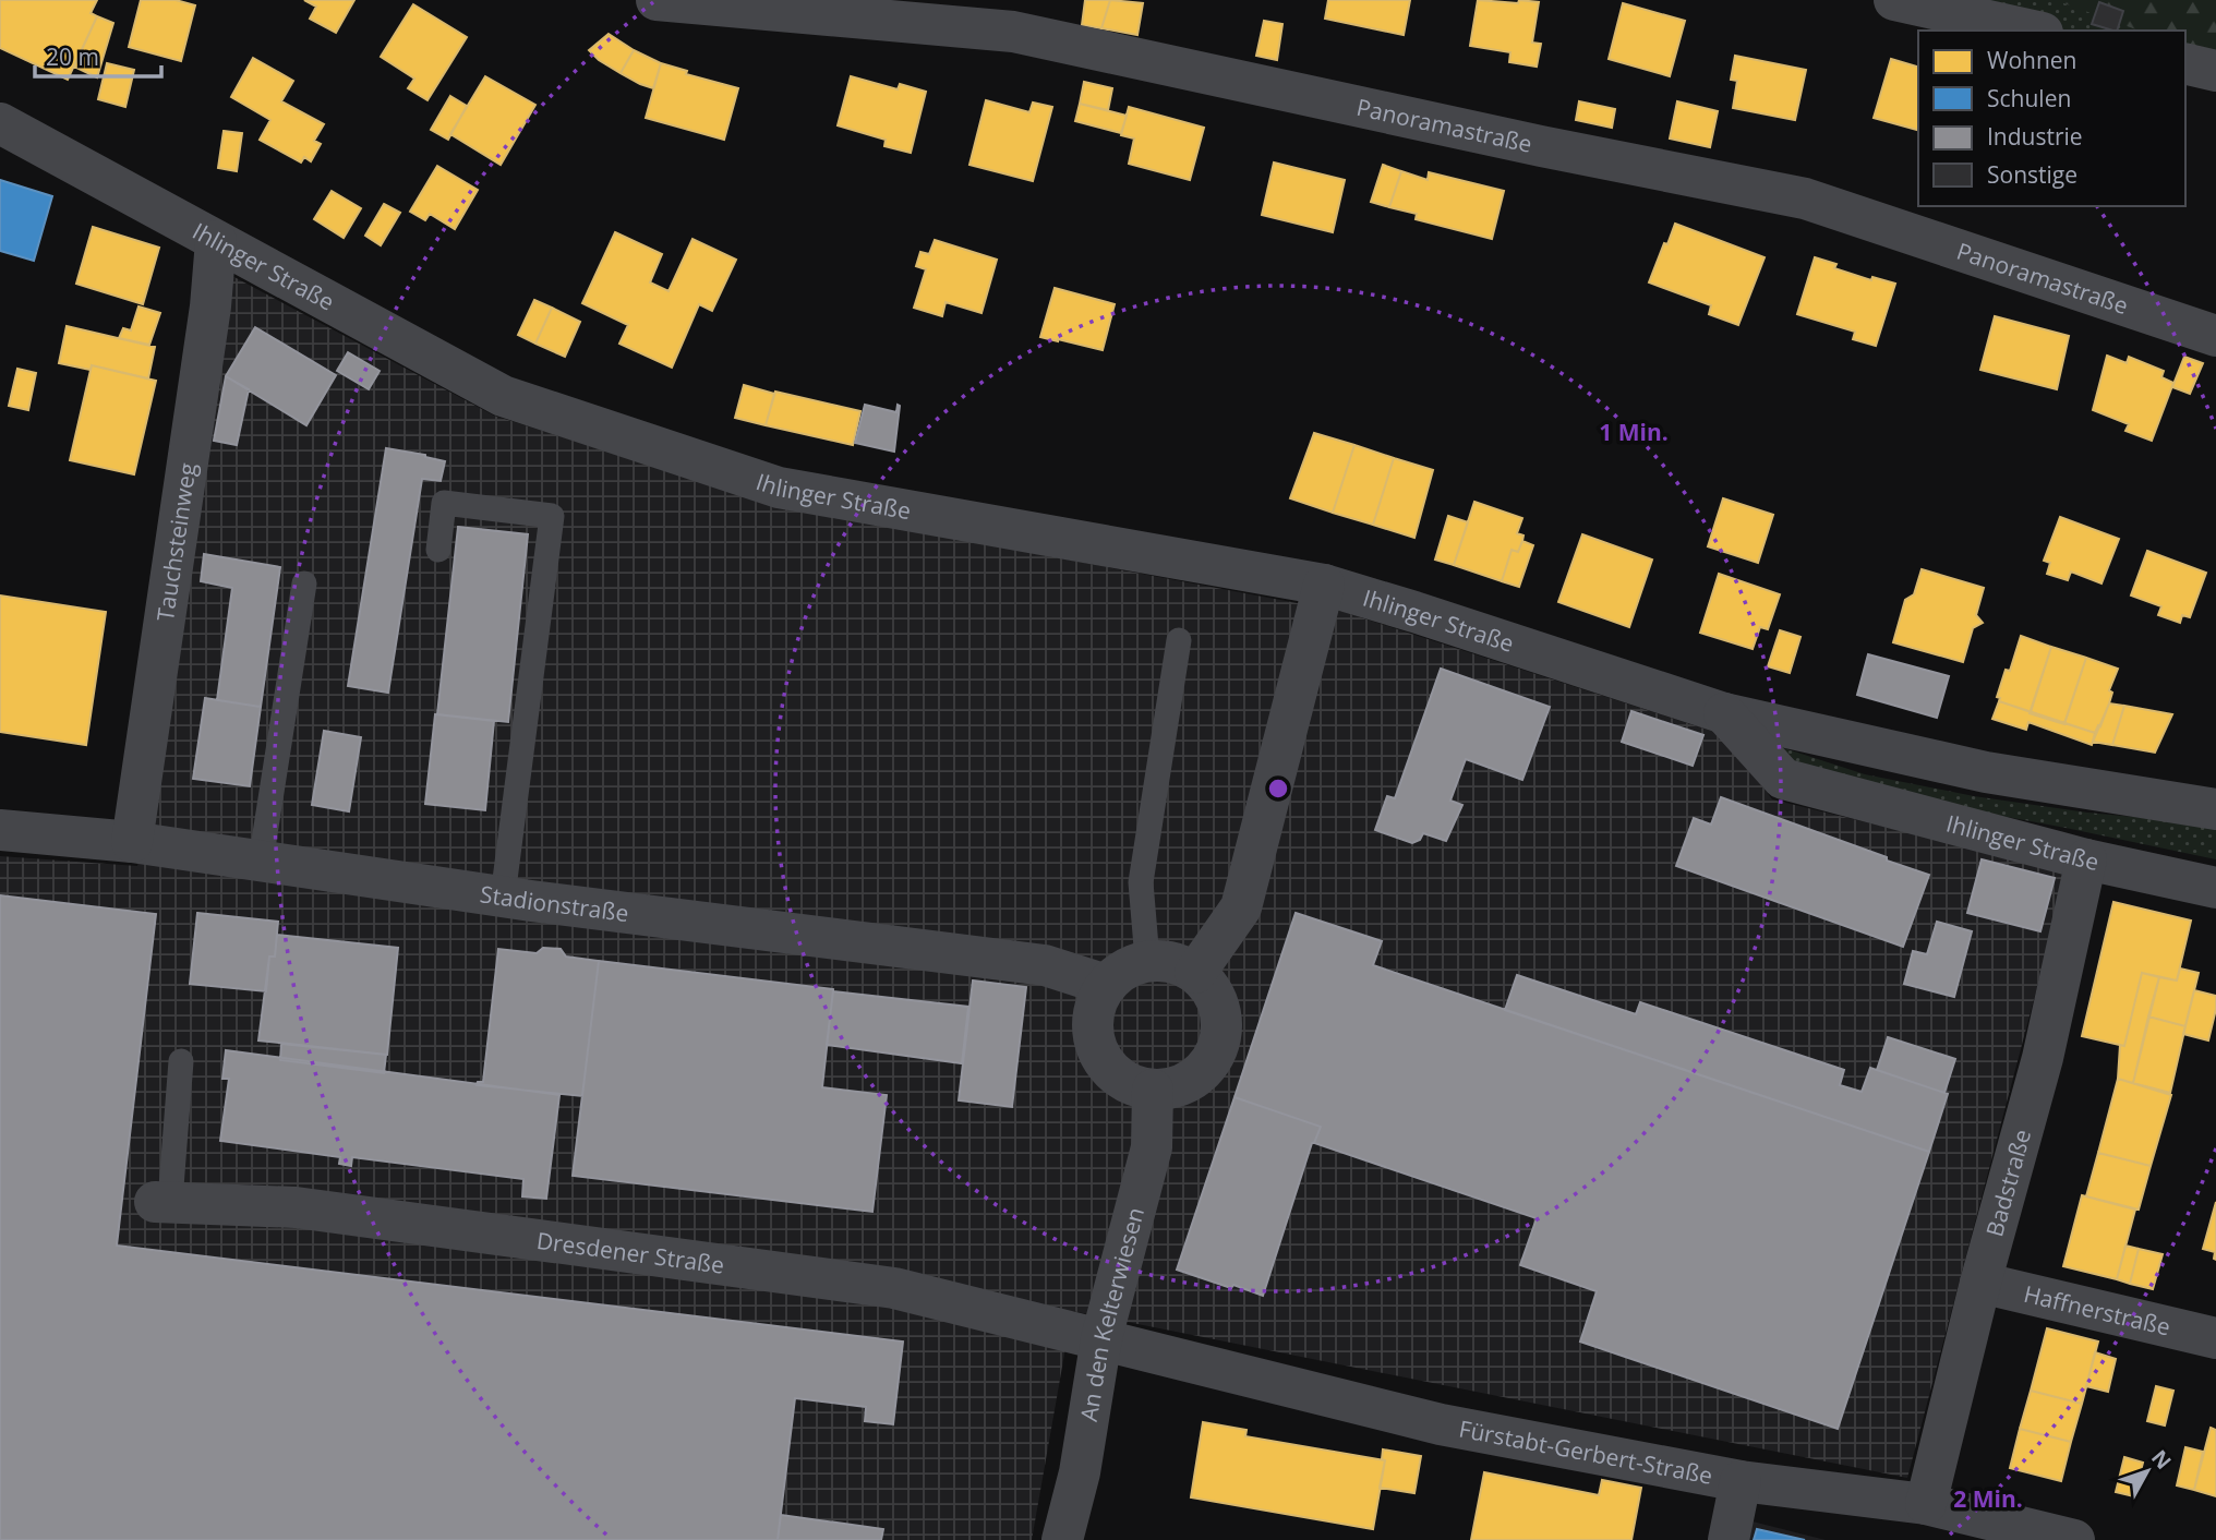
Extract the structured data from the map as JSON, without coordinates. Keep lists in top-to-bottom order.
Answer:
{
  "streets": {
    "street": [
      "Panoramastraße",
      "Ihlinger Straße",
      "Tauchsteinweg",
      "Stadionstraße",
      "Badstraße",
      "Dresdener Straße",
      "Haffnerstraße",
      "An den Kelterwiesen",
      "Fürstabt-Gerbert-Straße"
    ]
  },
  "crossings": [
    ["Ihlinger Straße", "Tauchsteinweg"],
    ["Ihlinger Straße", "Badstraße"],
    ["Tauchsteinweg", "Stadionstraße"],
    ["Stadionstraße", "An den Kelterwiesen"],
    ["Badstraße", "Haffnerstraße"],
    ["Badstraße", "Fürstabt-Gerbert-Straße"],
    ["Dresdener Straße", "An den Kelterwiesen"],
    ["Dresdener Straße", "Fürstabt-Gerbert-Straße"],
    ["An den Kelterwiesen", "Fürstabt-Gerbert-Straße"]
  ],
  "legend": [
    "Wohnen",
    "Schulen",
    "Industrie",
    "Sonstige"
  ],
  "scale_bar": "20 m",
  "north": "top right",
  "rings": ["1 Min.", "2 Min."]
}
